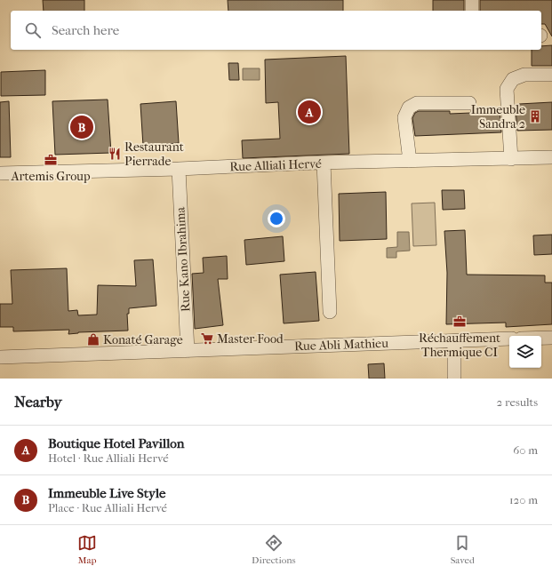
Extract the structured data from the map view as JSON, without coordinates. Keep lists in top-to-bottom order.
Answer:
{
  "streets": {
    "street": ["Rue Alliali Hervé", "Rue Kano Ibrahima", "Rue Abli Mathieu"]
  },
  "crossings": [
    ["Rue Alliali Hervé", "Rue Kano Ibrahima"],
    ["Rue Kano Ibrahima", "Rue Abli Mathieu"]
  ],
  "places": {
    "building": ["Immeuble Sandra 2"],
    "restaurant": ["Restaurant Pierrade"],
    "office": ["Artemis Group", "Réchauffement Thermique CI"],
    "supermarket": ["Master Food"],
    "shop": ["Konaté Garage"]
  },
  "page": {
    "search": "Search here",
    "pins": ["A", "B"],
    "heading": ["Nearby", "2 results"],
    "list": [
      {
        "mark": "A",
        "name": "Boutique Hotel Pavillon",
        "note": "Hotel · Rue Alliali Hervé",
        "value": "60 m"
      },
      {
        "mark": "B",
        "name": "Immeuble Live Style",
        "note": "Place · Rue Alliali Hervé",
        "value": "120 m"
      }
    ],
    "nav": ["Map", "Directions", "Saved"]
  }
}
